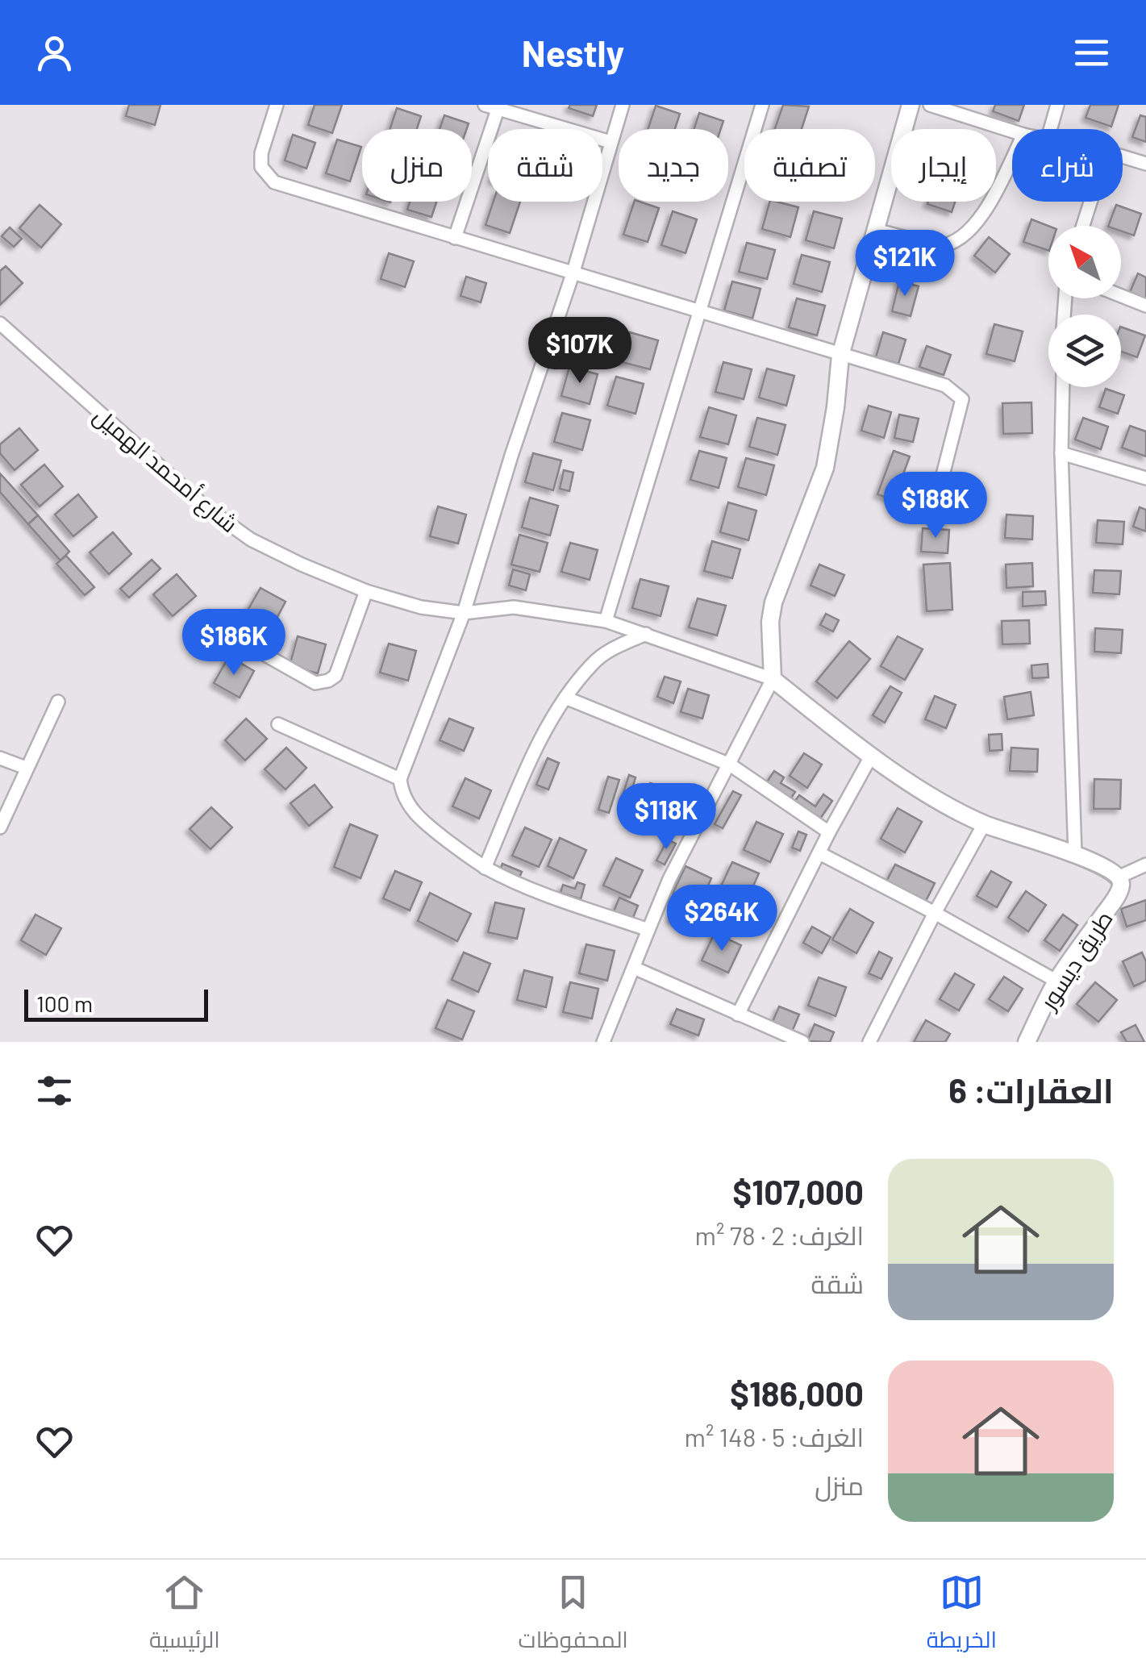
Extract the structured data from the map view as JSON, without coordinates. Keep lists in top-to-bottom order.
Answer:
{
  "streets": {
    "main road": ["طريق ديسور"],
    "street": ["شارع أمحمد الهميل"]
  },
  "scale_bar": "100 m",
  "north": "top left",
  "page": {
    "header": "Nestly",
    "chip": [
      "شراء",
      "إيجار",
      "تصفية",
      "جديد",
      "شقة",
      "منزل"
    ],
    "price": [
      "$121K",
      "$107K",
      "$188K",
      "$186K",
      "$118K",
      "$264K"
    ],
    "scale": "100 m",
    "heading": "العقارات: 6",
    "list": [
      {
        "name": "$107,000",
        "note": "الغرف: 2 · 78 m² · شقة"
      },
      {
        "name": "$186,000",
        "note": "الغرف: 5 · 148 m² · منزل"
      }
    ],
    "tabs": ["الخريطة", "المحفوظات", "الرئيسية"]
  }
}
